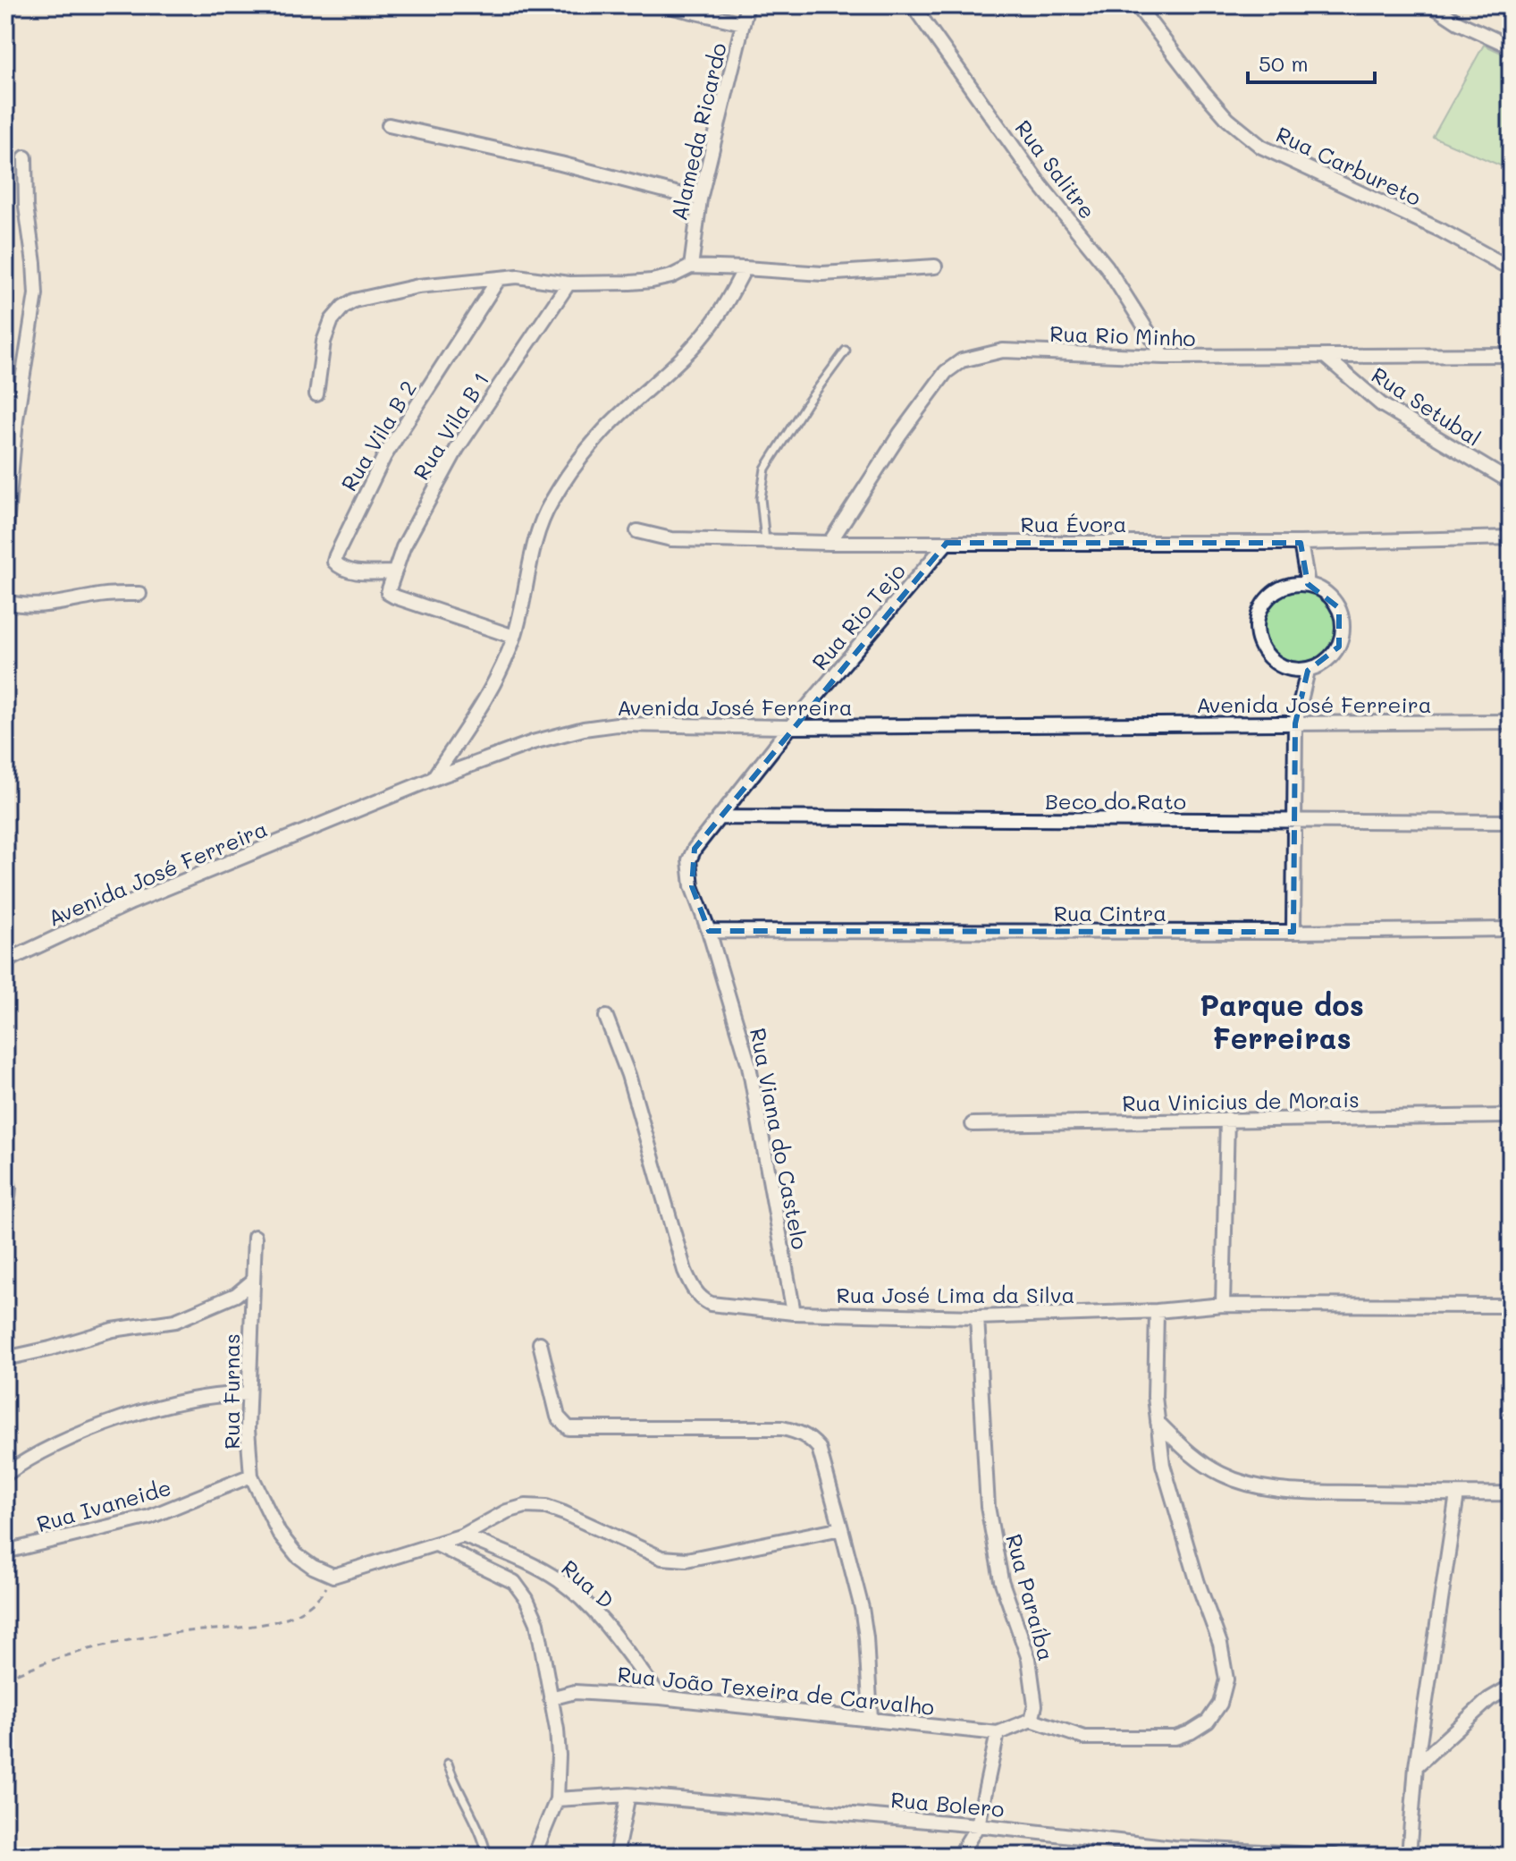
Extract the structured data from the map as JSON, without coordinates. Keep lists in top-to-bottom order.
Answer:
{
  "streets": {
    "street": [
      "Alameda Ricardo",
      "Rua Carbureto",
      "Rua Salitre",
      "Rua Rio Minho",
      "Rua Setubal",
      "Rua Vila B 1",
      "Rua Vila B 2",
      "Rua Évora",
      "Rua Rio Tejo",
      "Avenida José Ferreira",
      "Beco do Rato",
      "Rua Cintra",
      "Rua Vinicius de Morais",
      "Rua Viana do Castelo",
      "Rua José Lima da Silva",
      "Rua Furnas",
      "Rua Ivaneide",
      "Rua D",
      "Rua Paraíba",
      "Rua João Texeira de Carvalho",
      "Rua Bolero"
    ]
  },
  "crossings": [
    ["Rua Salitre", "Rua Rio Minho"],
    ["Rua Rio Minho", "Rua Setubal"],
    ["Rua Rio Minho", "Rua Évora"],
    ["Rua Vila B 1", "Rua Vila B 2"],
    ["Rua Évora", "Rua Rio Tejo"],
    ["Rua Rio Tejo", "Avenida José Ferreira"],
    ["Rua Rio Tejo", "Beco do Rato"],
    ["Rua Rio Tejo", "Rua Viana do Castelo"],
    ["Beco do Rato", "Rua Viana do Castelo"],
    ["Rua Cintra", "Rua Viana do Castelo"],
    ["Rua Viana do Castelo", "Rua José Lima da Silva"],
    ["Rua José Lima da Silva", "Rua Paraíba"],
    ["Rua Furnas", "Rua Ivaneide"],
    ["Rua D", "Rua João Texeira de Carvalho"]
  ],
  "districts": ["Parque dos Ferreiras"],
  "scale_bar": "50 m"
}
